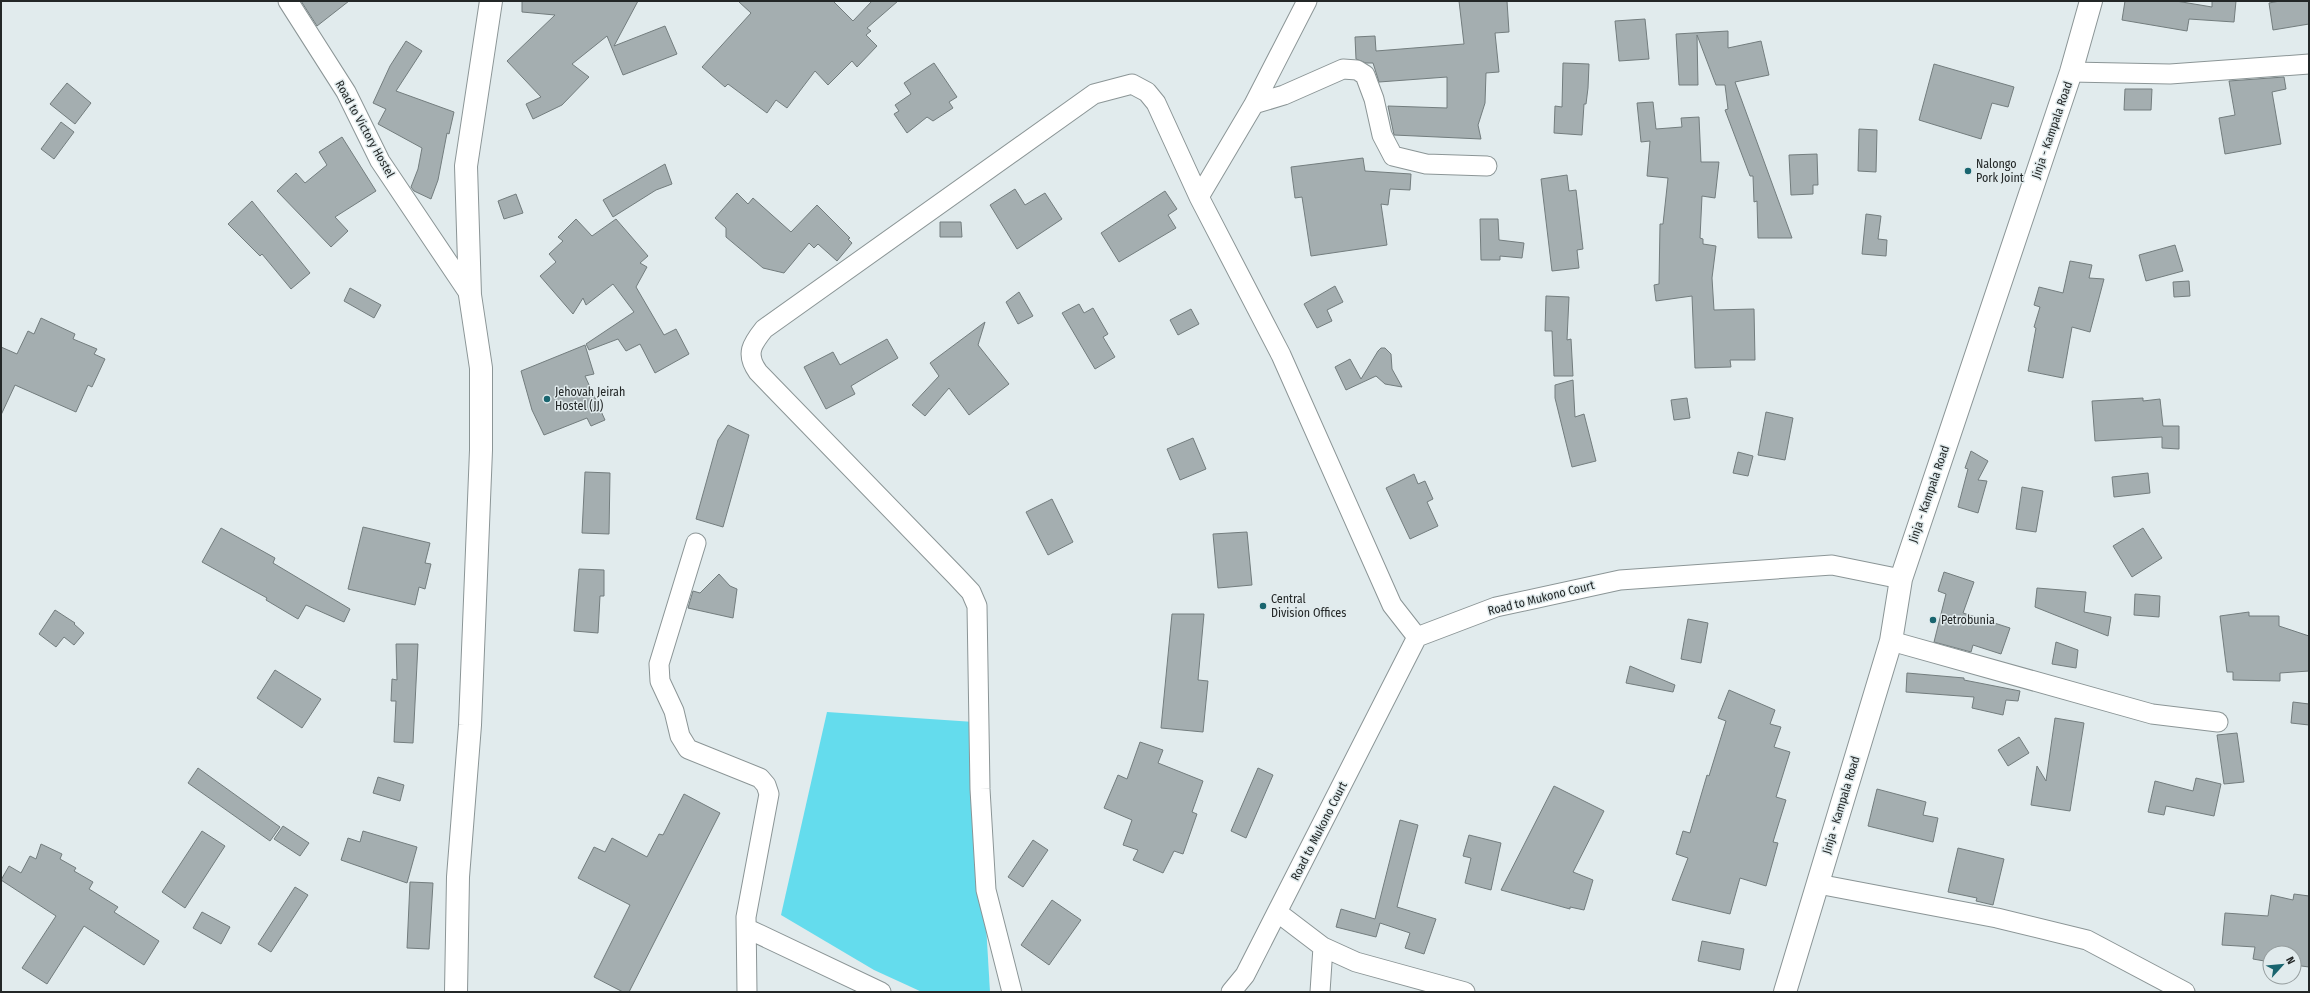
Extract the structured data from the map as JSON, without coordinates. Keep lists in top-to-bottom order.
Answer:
{
  "streets": {
    "main road": ["Jinja - Kampala Road"],
    "street": ["Road to Victory Hostel", "Road to Mukono Court"]
  },
  "crossings": [
    ["Jinja - Kampala Road", "Road to Mukono Court"]
  ],
  "places": [
    "Nalongo Pork Joint",
    "Jehovah Jeirah Hostel (JJ)",
    "Central Division Offices",
    "Petrobunia"
  ],
  "north": "top right"
}
